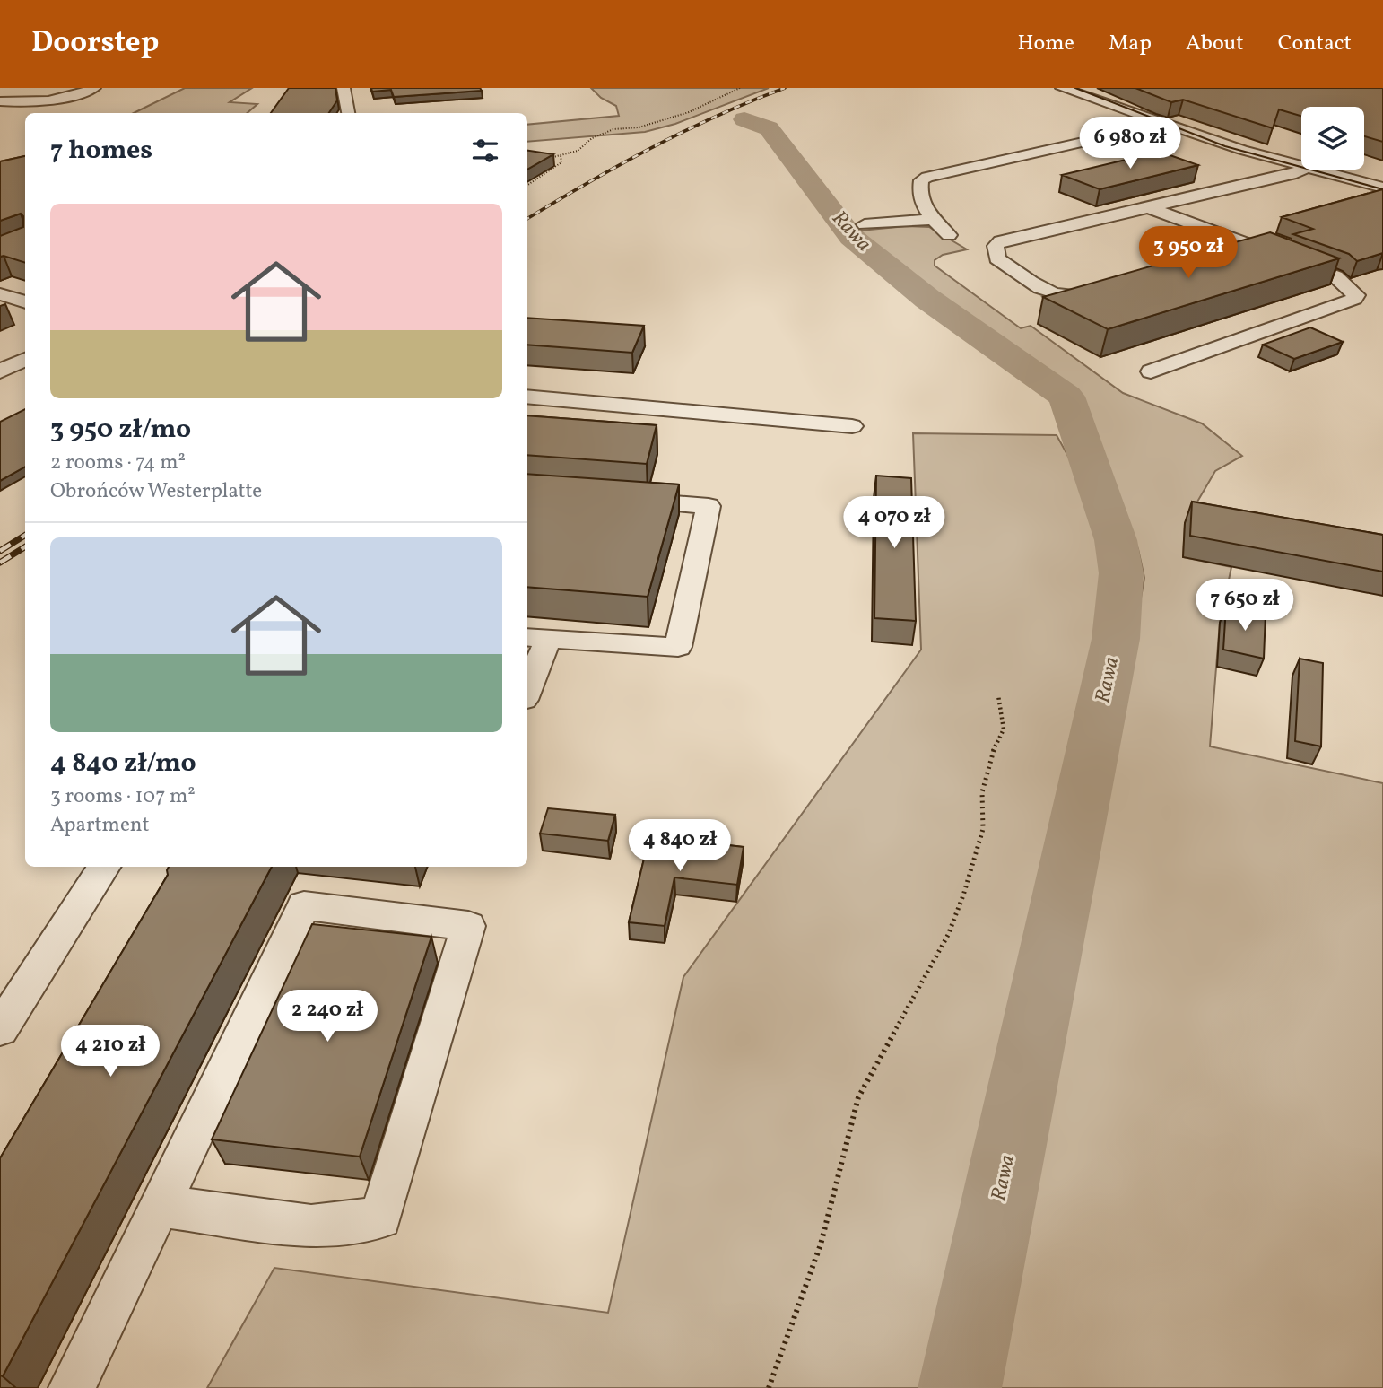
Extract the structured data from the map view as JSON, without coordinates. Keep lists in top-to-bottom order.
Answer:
{
  "water": ["Rawa"],
  "page": {
    "header": "Doorstep",
    "nav": [
      "Home",
      "Map",
      "About",
      "Contact"
    ],
    "heading": "7 homes",
    "price": [
      "6 980 zł",
      "3 950 zł",
      "4 070 zł",
      "7 650 zł",
      "4 840 zł",
      "2 240 zł",
      "4 210 zł"
    ],
    "list": [
      {
        "name": "3 950 zł/mo",
        "note": "2 rooms · 74 m² · Obrońców Westerplatte"
      },
      {
        "name": "4 840 zł/mo",
        "note": "3 rooms · 107 m² · Apartment"
      }
    ]
  }
}
